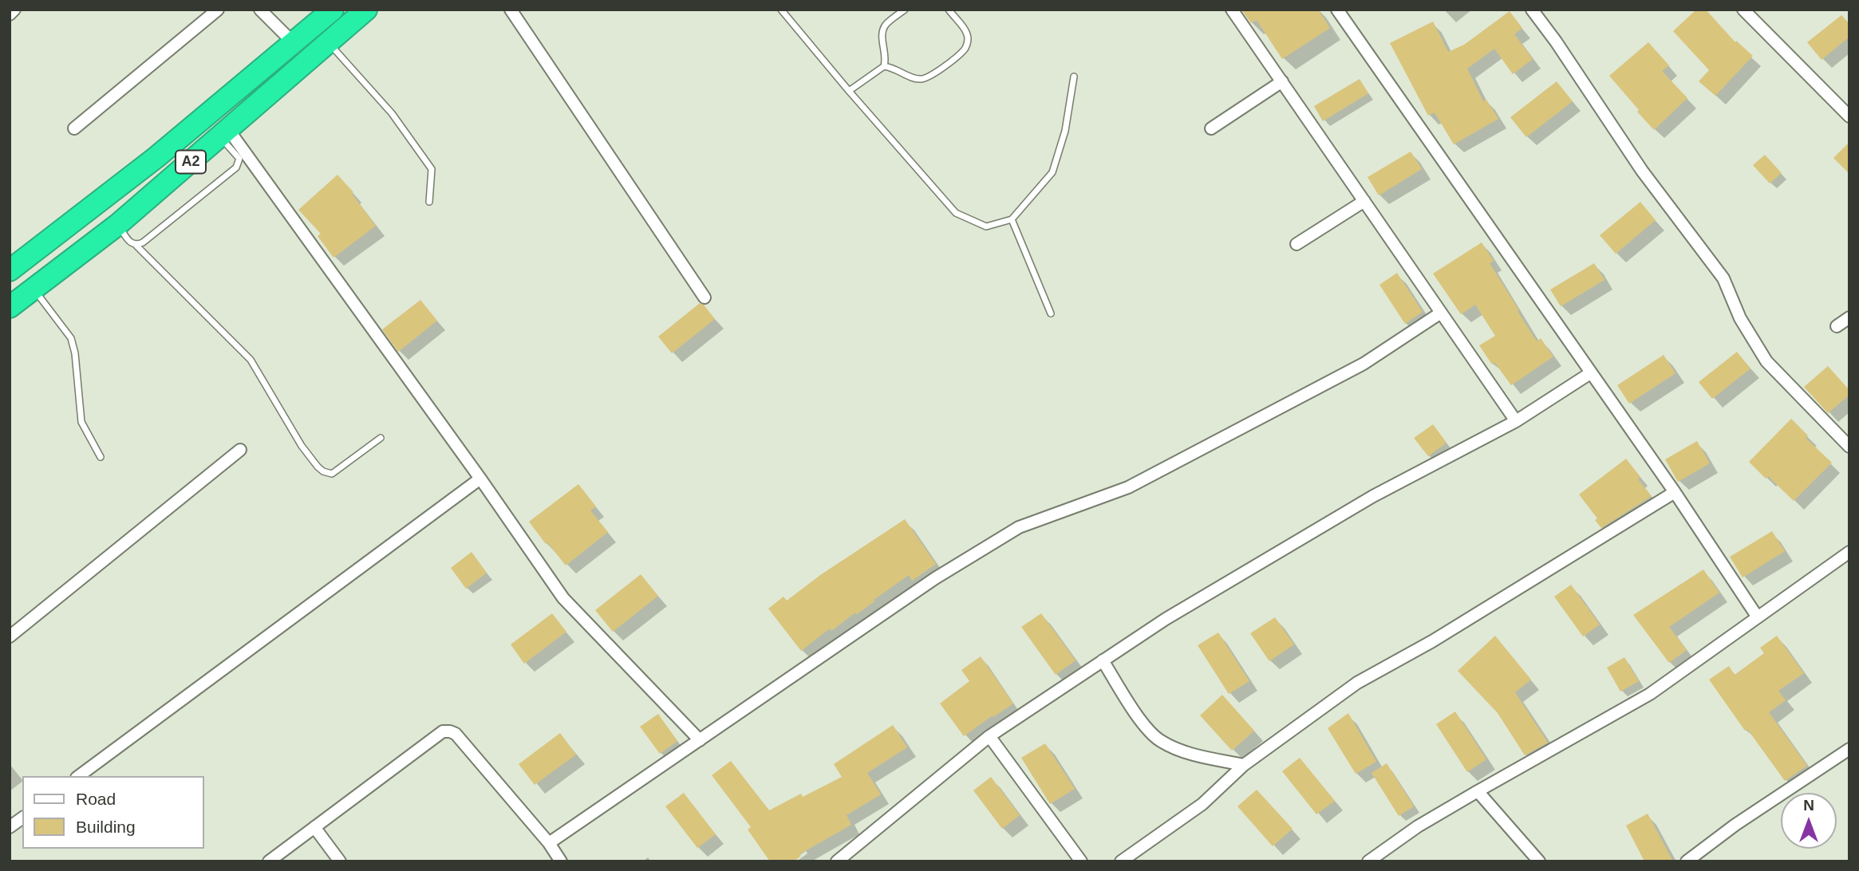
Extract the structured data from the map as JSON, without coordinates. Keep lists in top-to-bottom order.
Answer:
{
  "streets": {
    "highway": ["A2"]
  },
  "legend": ["Road", "Building"],
  "north": "top"
}
